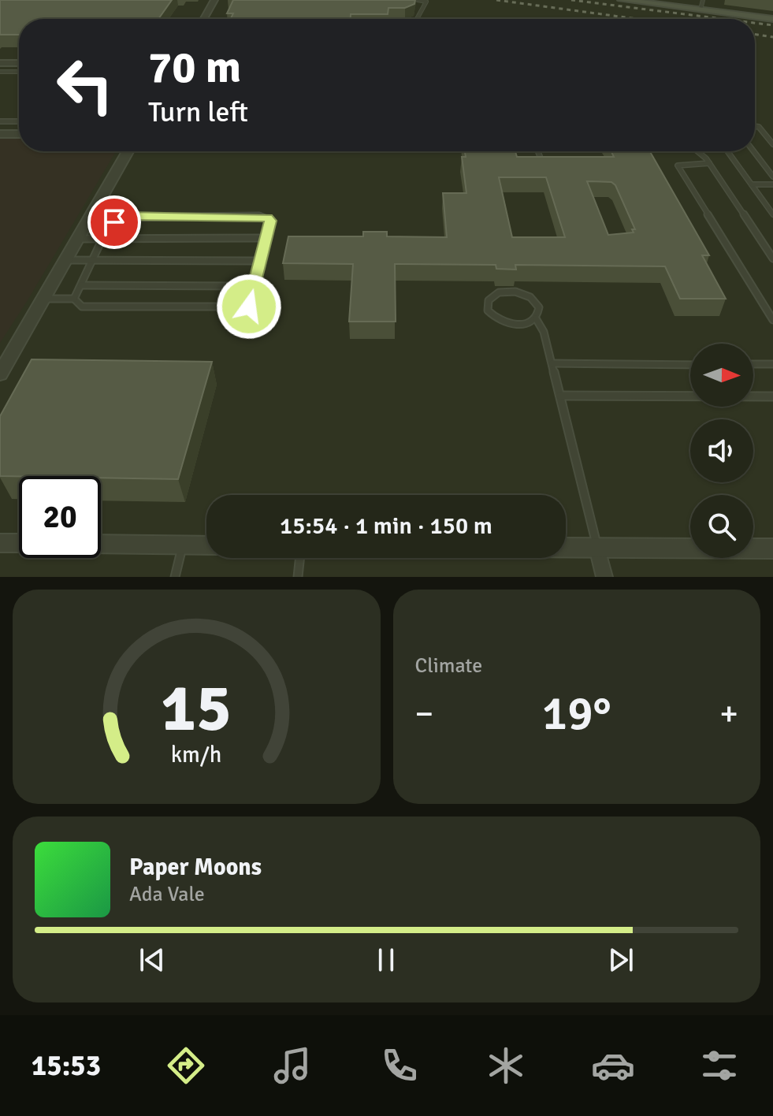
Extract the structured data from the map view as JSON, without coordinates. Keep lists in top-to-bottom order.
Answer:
{
  "north": "right",
  "page": {
    "turn": ["70 m", "Turn left"],
    "limit": "20",
    "trip": "15:54 · 1 min · 150 m",
    "tile": "Climate",
    "heat": ["−", "19°", "+"],
    "song": ["Paper Moons", "Ada Vale"],
    "tabs": "15:53",
    "gauge": ["15", "km/h"]
  }
}
